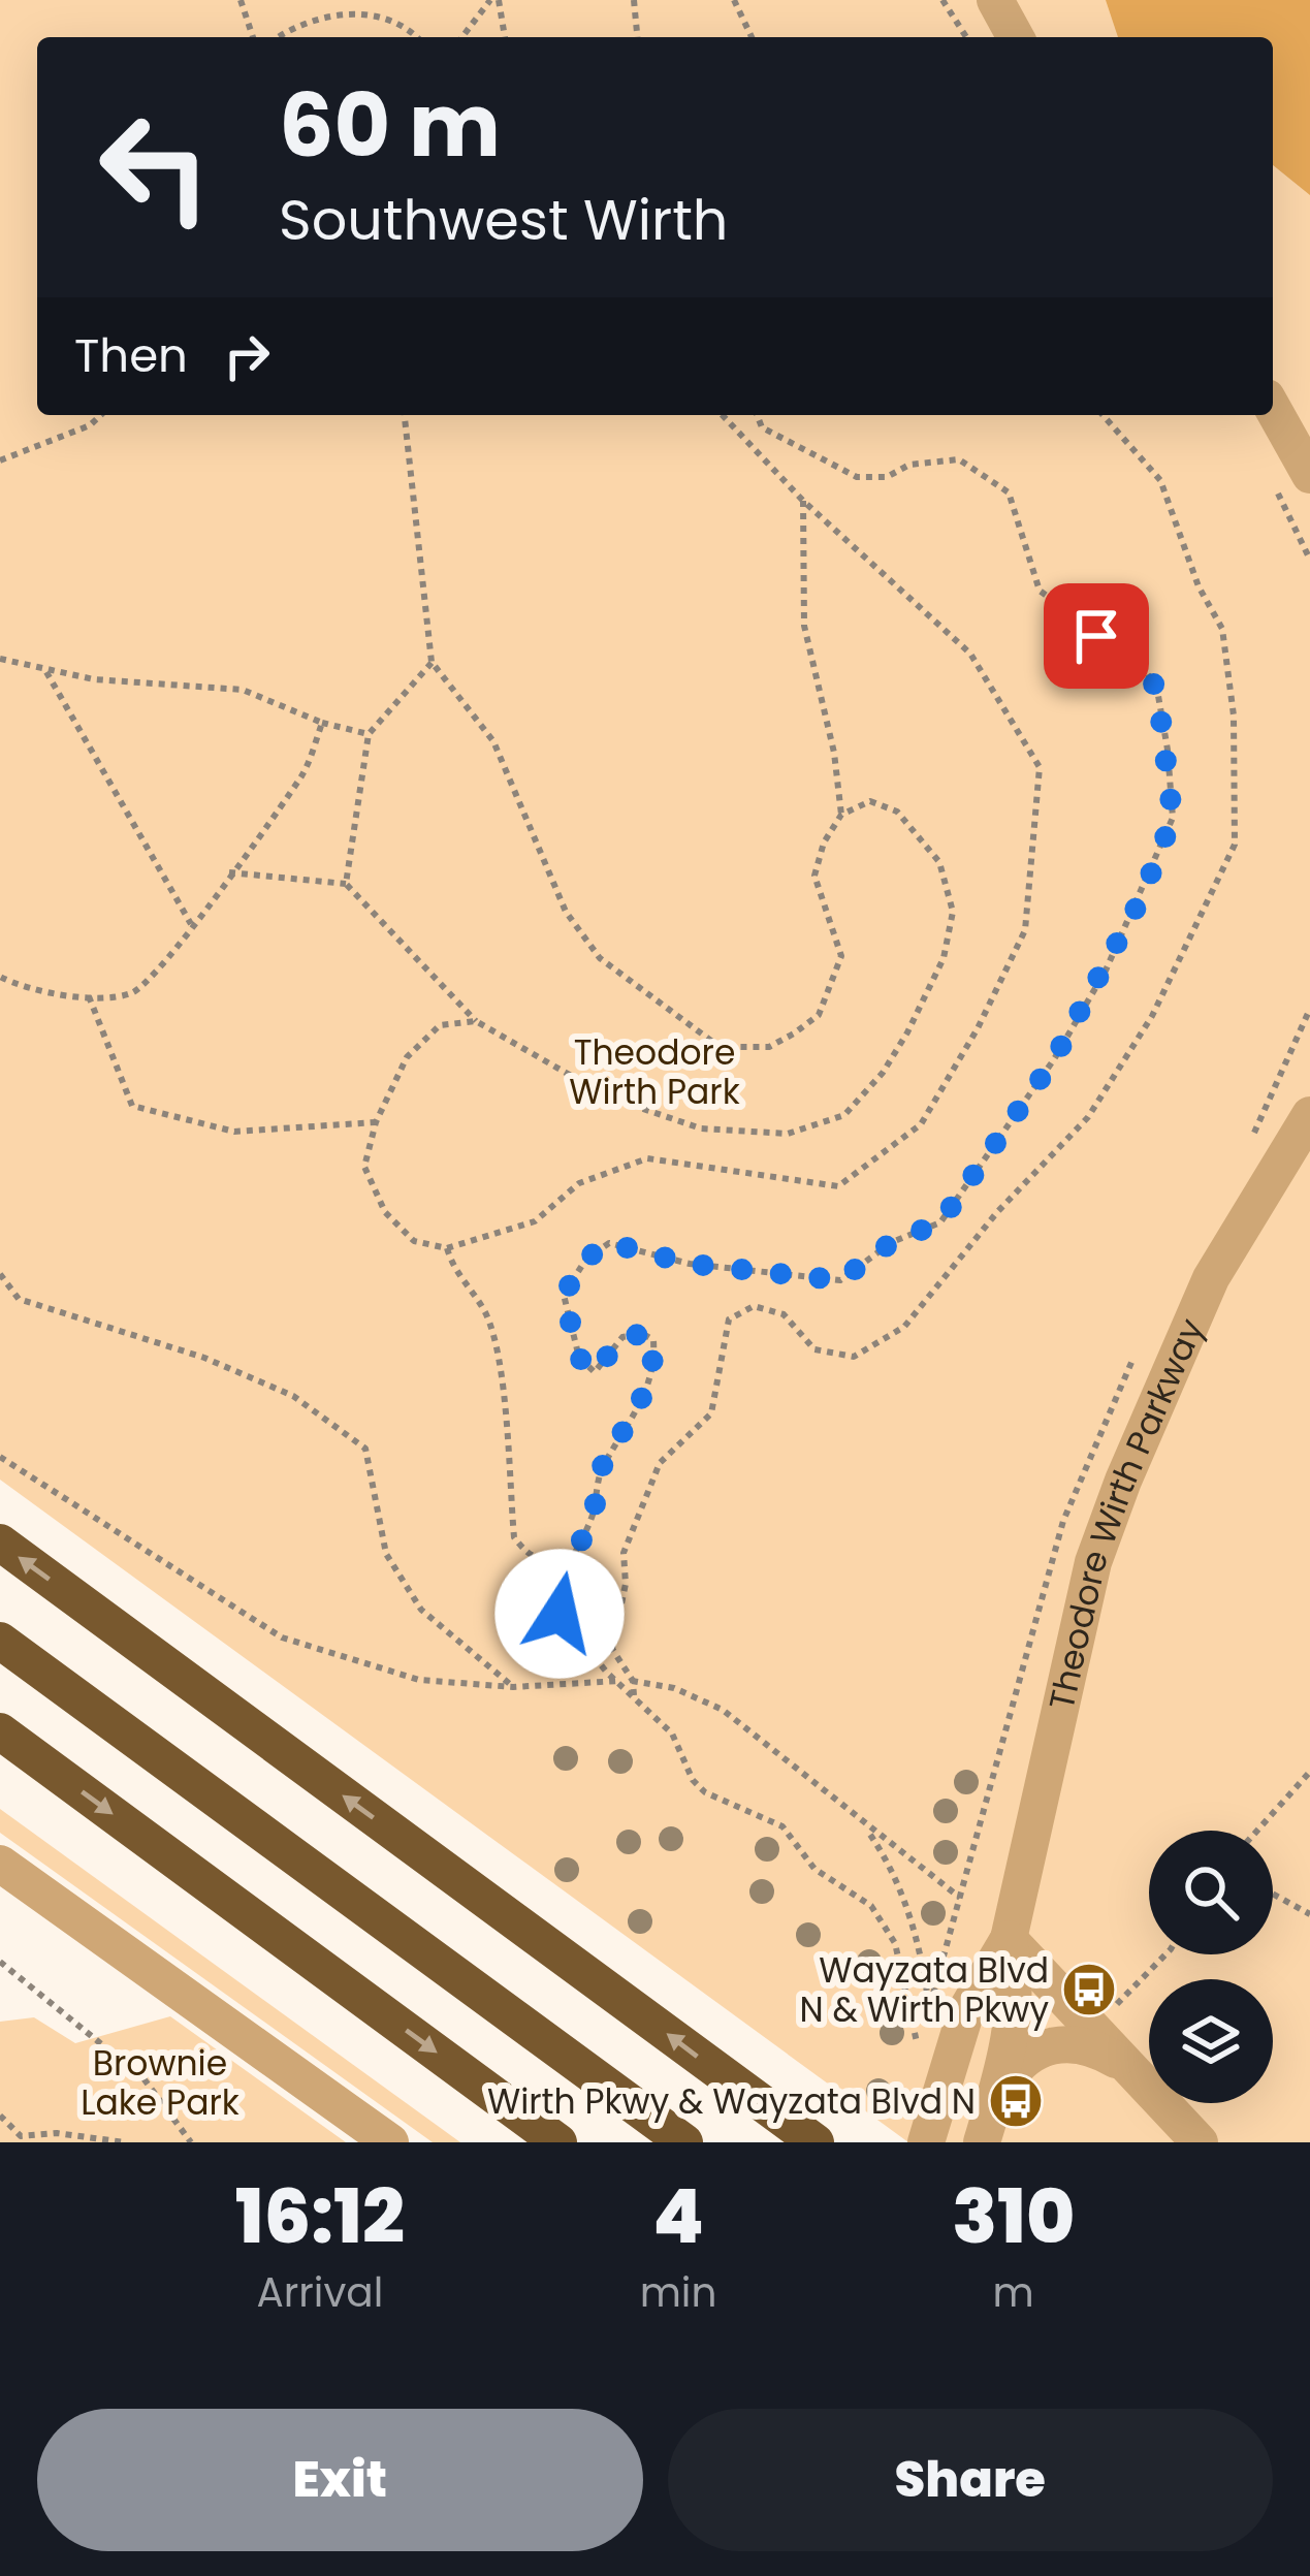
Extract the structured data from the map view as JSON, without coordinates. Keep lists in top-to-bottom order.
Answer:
{
  "streets": {
    "street": ["Theodore Wirth Parkway"]
  },
  "parks": ["Theodore Wirth Park", "Brownie Lake Park"],
  "places": {
    "bus stop": ["Wayzata Blvd N & Wirth Pkwy", "Wirth Pkwy & Wayzata Blvd N"]
  },
  "page": {
    "turn": ["60 m", "Southwest Wirth"],
    "then": "Then",
    "eta": [
      "16:12",
      "Arrival",
      "4",
      "min",
      "310",
      "m"
    ],
    "buttons": ["Exit", "Share"]
  }
}
